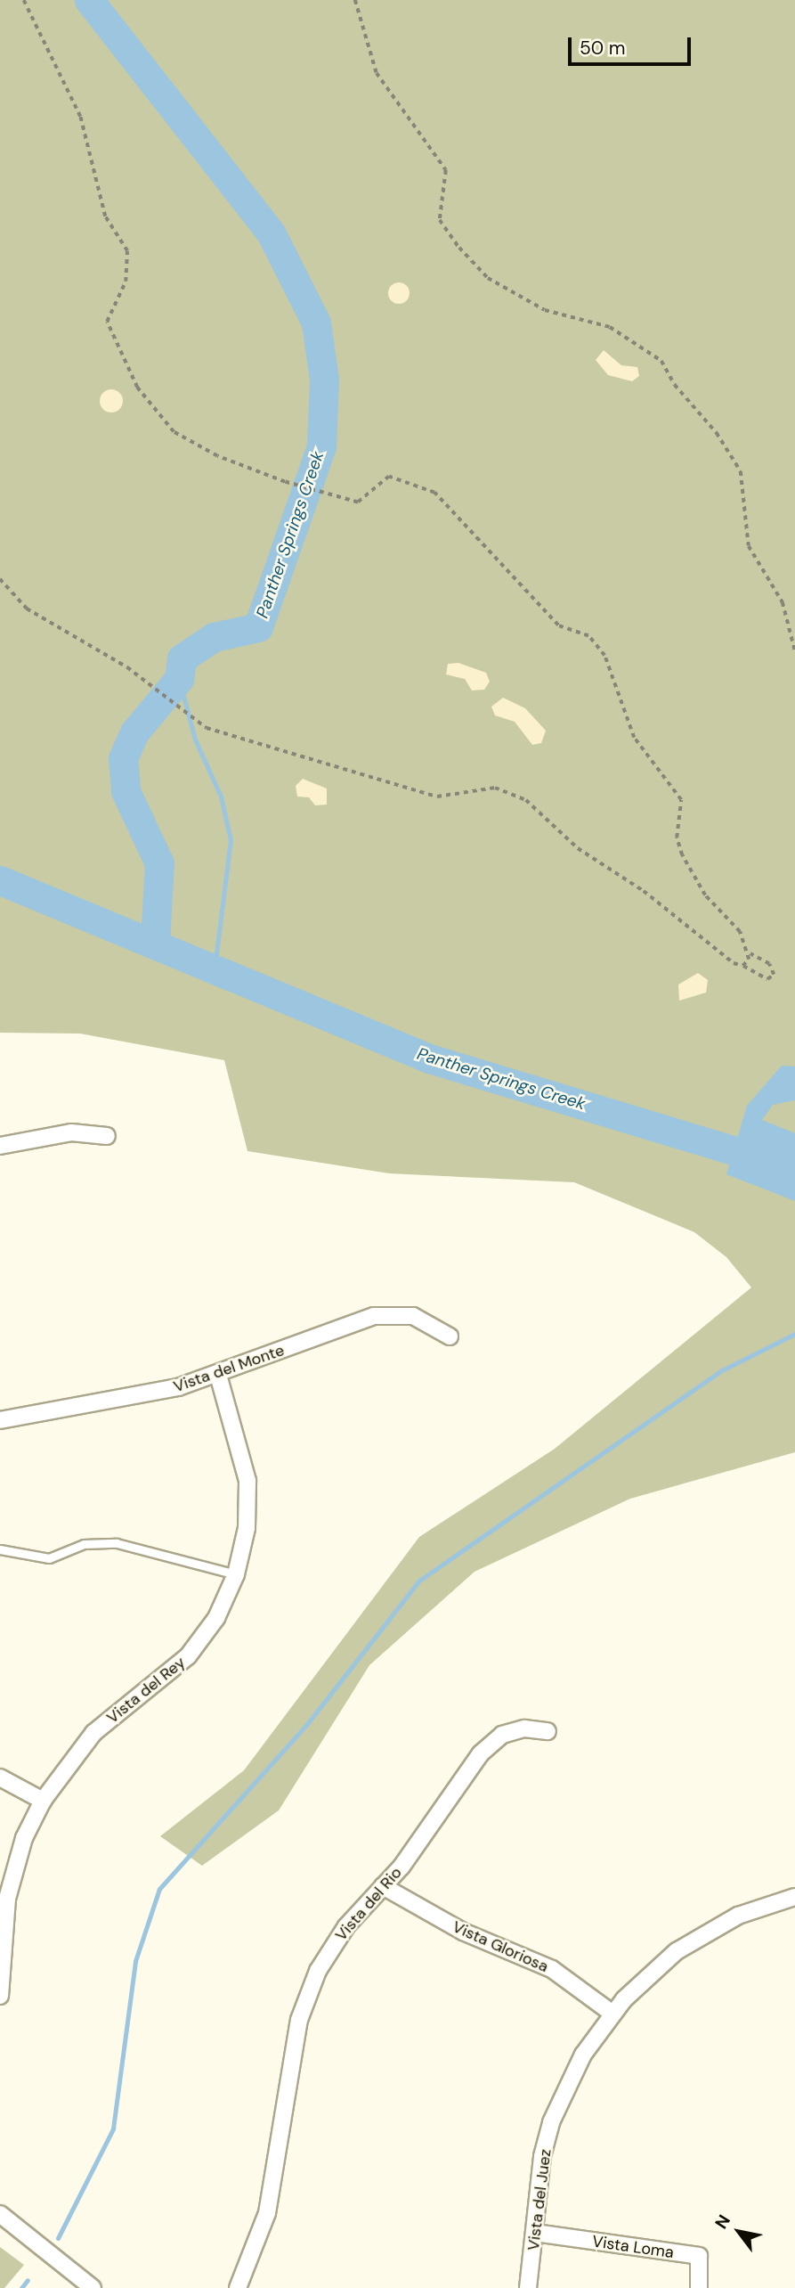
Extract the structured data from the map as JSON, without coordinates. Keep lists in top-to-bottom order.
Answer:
{
  "streets": {
    "street": [
      "Vista del Monte",
      "Vista del Rey",
      "Vista del Rio",
      "Vista Gloriosa",
      "Vista del Juez",
      "Vista Loma"
    ]
  },
  "crossings": [
    ["Vista del Monte", "Vista del Rey"],
    ["Vista del Rio", "Vista Gloriosa"],
    ["Vista Gloriosa", "Vista del Juez"],
    ["Vista del Juez", "Vista Loma"]
  ],
  "water": ["Panther Springs Creek"],
  "scale_bar": "50 m",
  "north": "top left"
}
